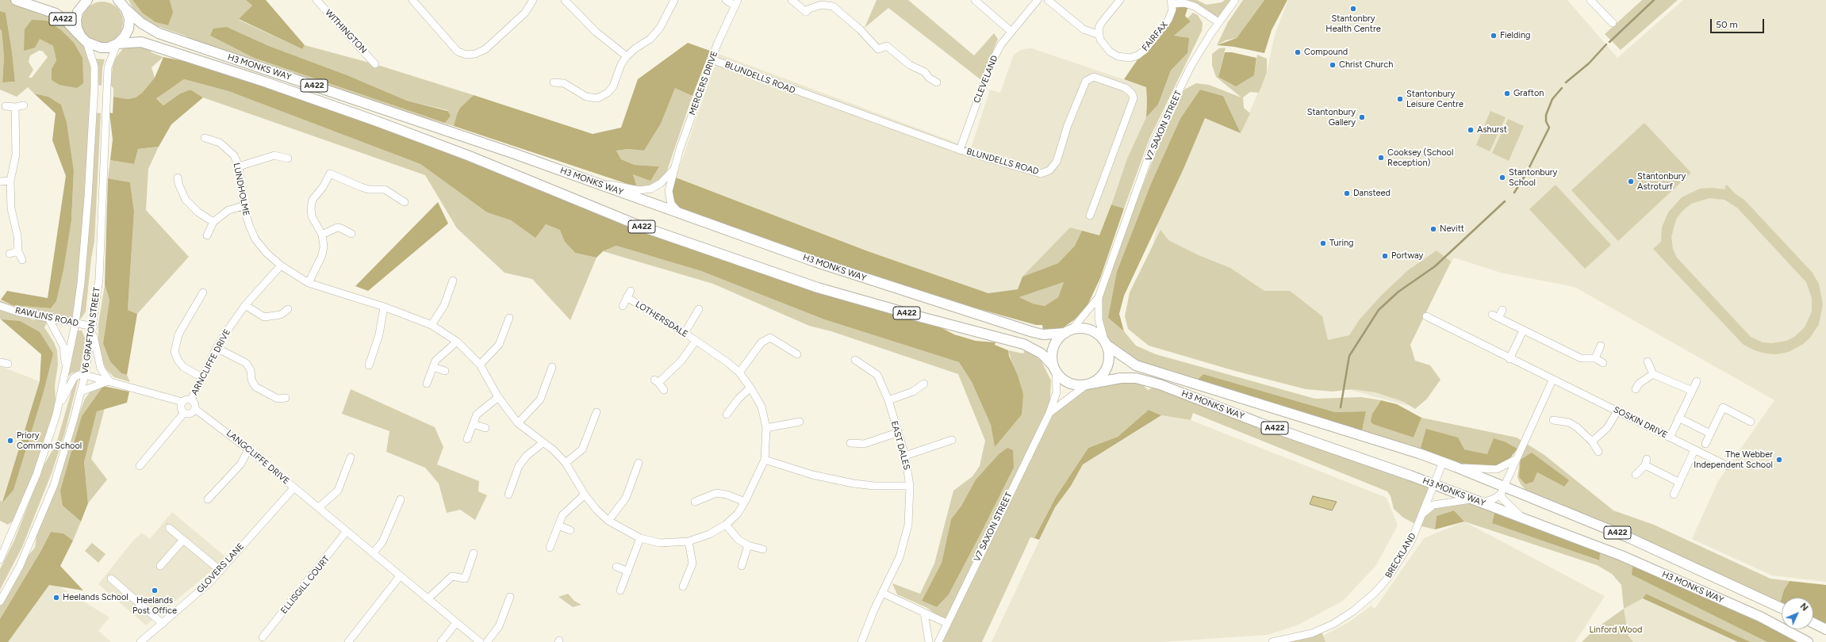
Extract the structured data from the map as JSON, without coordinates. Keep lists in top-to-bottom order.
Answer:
{
  "streets": {
    "main road": ["A422", "H3 MONKS WAY"],
    "street": [
      "WITHINGTON",
      "FAIRFAX",
      "BLUNDELLS ROAD",
      "CLEVELAND",
      "MERCERS DRIVE",
      "V7 SAXON STREET",
      "LUNDHOLME",
      "RAWLINS ROAD",
      "LOTHERSDALE",
      "V6 GRAFTON STREET",
      "ARNCLIFFE DRIVE",
      "SOSKIN DRIVE",
      "EAST DALES",
      "LANGCLIFFE DRIVE",
      "BRECKLAND",
      "GLOVERS LANE",
      "ELLISGILL COURT"
    ]
  },
  "crossings": [
    ["A422", "H3 MONKS WAY"],
    ["A422", "V7 SAXON STREET"],
    ["A422", "V6 GRAFTON STREET"],
    ["FAIRFAX", "V7 SAXON STREET"],
    ["H3 MONKS WAY", "MERCERS DRIVE"],
    ["H3 MONKS WAY", "V7 SAXON STREET"],
    ["H3 MONKS WAY", "V6 GRAFTON STREET"],
    ["H3 MONKS WAY", "BRECKLAND"],
    ["BLUNDELLS ROAD", "CLEVELAND"],
    ["BLUNDELLS ROAD", "MERCERS DRIVE"],
    ["LUNDHOLME", "ARNCLIFFE DRIVE"],
    ["RAWLINS ROAD", "V6 GRAFTON STREET"],
    ["ARNCLIFFE DRIVE", "LANGCLIFFE DRIVE"],
    ["LANGCLIFFE DRIVE", "GLOVERS LANE"],
    ["LANGCLIFFE DRIVE", "ELLISGILL COURT"]
  ],
  "parks": ["Linford Wood"],
  "places": [
    "Stantonbry Health Centre",
    "Fielding",
    "Compound",
    "Christ Church",
    "Grafton",
    "Stantonbury Leisure Centre",
    "Stantonbury Gallery",
    "Ashurst",
    "Cooksey (School Reception)",
    "Stantonbury School",
    "Stantonbury Astroturf",
    "Dansteed",
    "Nevitt",
    "Turing",
    "Portway",
    "Priory Common School",
    "The Webber Independent School",
    "Heelands Post Office",
    "Heelands School"
  ],
  "scale_bar": "50 m",
  "north": "top right"
}
